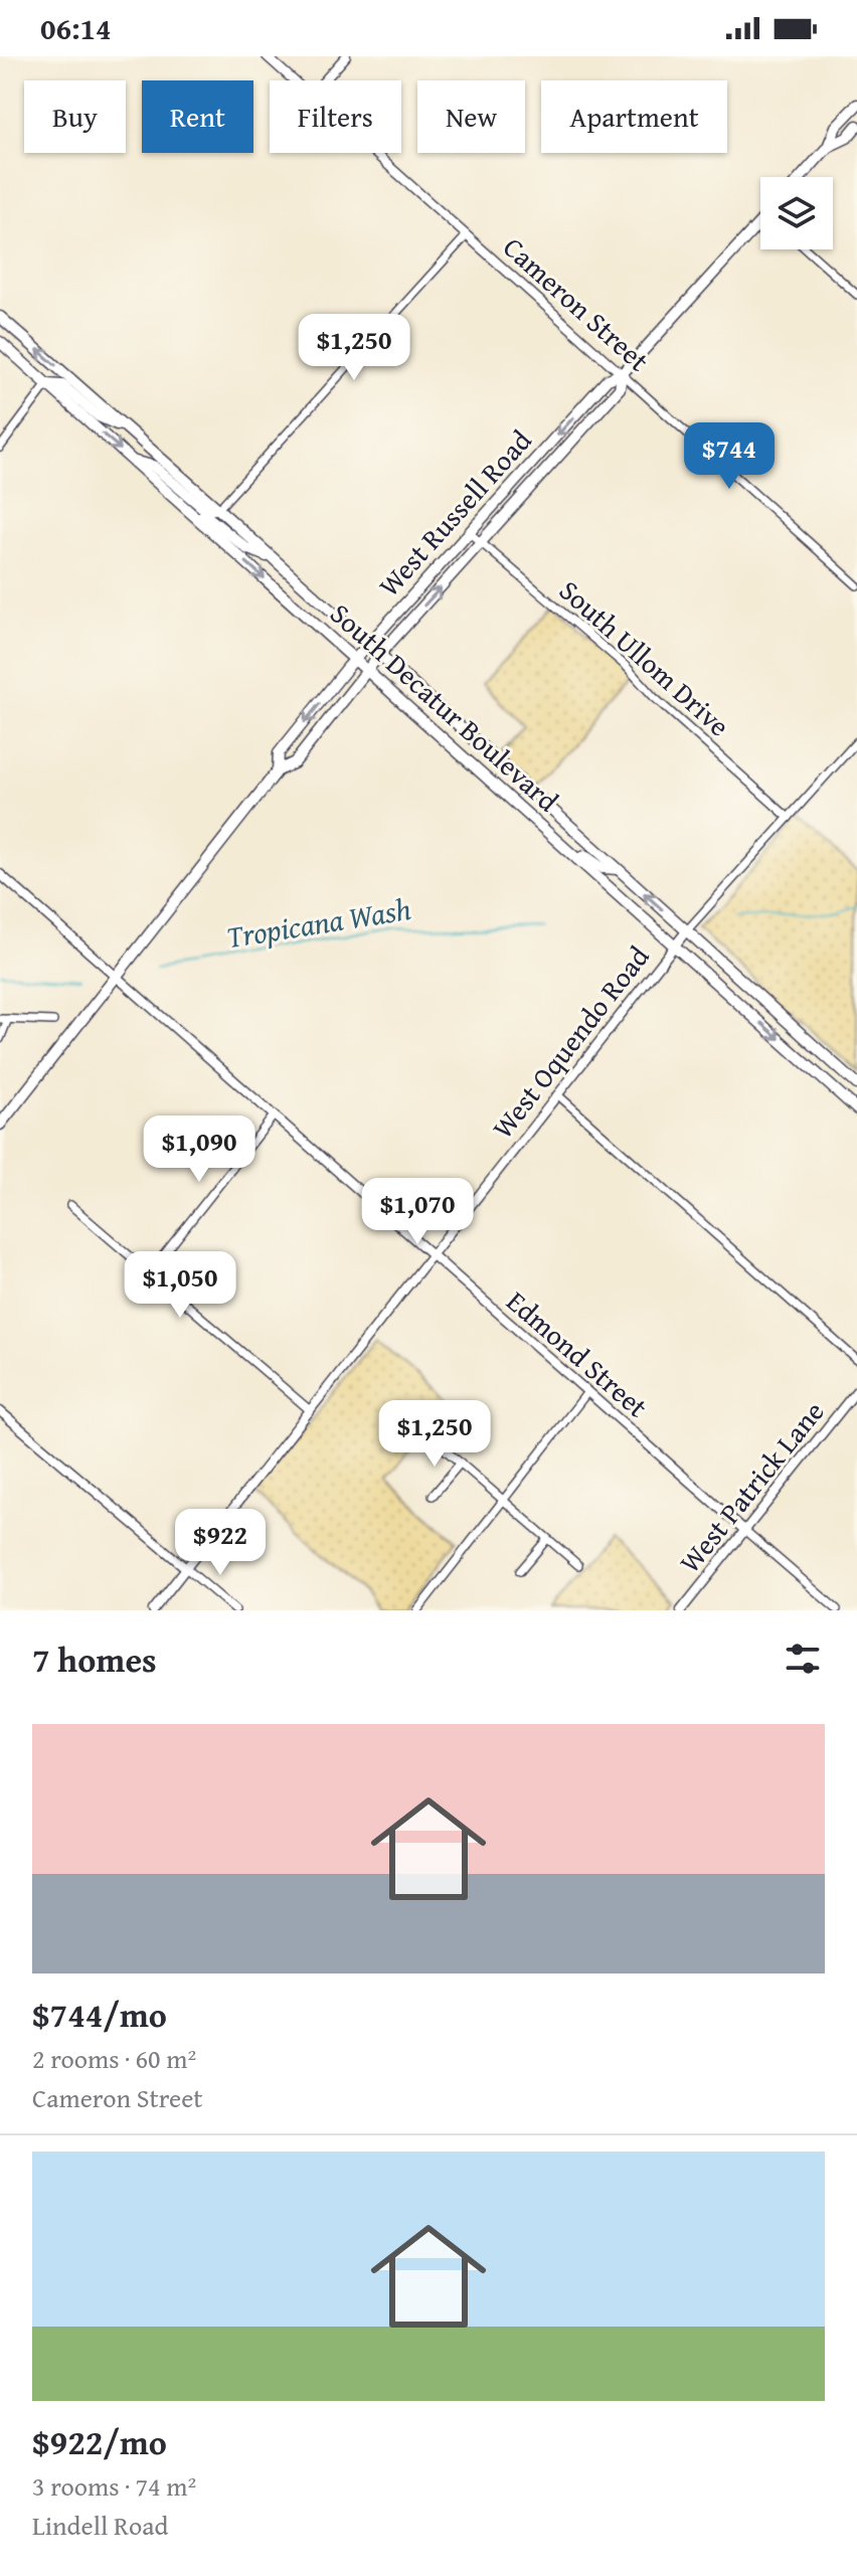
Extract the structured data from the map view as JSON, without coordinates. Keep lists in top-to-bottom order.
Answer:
{
  "streets": {
    "main road": ["West Russell Road", "South Decatur Boulevard"],
    "street": [
      "Cameron Street",
      "South Ullom Drive",
      "West Oquendo Road",
      "Edmond Street",
      "West Patrick Lane"
    ]
  },
  "crossings": [
    ["Cameron Street", "West Russell Road"],
    ["West Russell Road", "South Ullom Drive"],
    ["West Russell Road", "South Decatur Boulevard"],
    ["West Russell Road", "Edmond Street"],
    ["South Ullom Drive", "West Oquendo Road"],
    ["South Decatur Boulevard", "West Oquendo Road"],
    ["West Oquendo Road", "Edmond Street"],
    ["Edmond Street", "West Patrick Lane"]
  ],
  "water": ["Tropicana Wash"],
  "page": {
    "status": "06:14",
    "chip": [
      "Buy",
      "Rent",
      "Filters",
      "New",
      "Apartment"
    ],
    "price": [
      "$1,250",
      "$744",
      "$1,090",
      "$1,070",
      "$1,050",
      "$1,250",
      "$922"
    ],
    "heading": "7 homes",
    "list": [
      {
        "name": "$744/mo",
        "note": "2 rooms · 60 m² · Cameron Street"
      },
      {
        "name": "$922/mo",
        "note": "3 rooms · 74 m² · Lindell Road"
      }
    ]
  }
}
